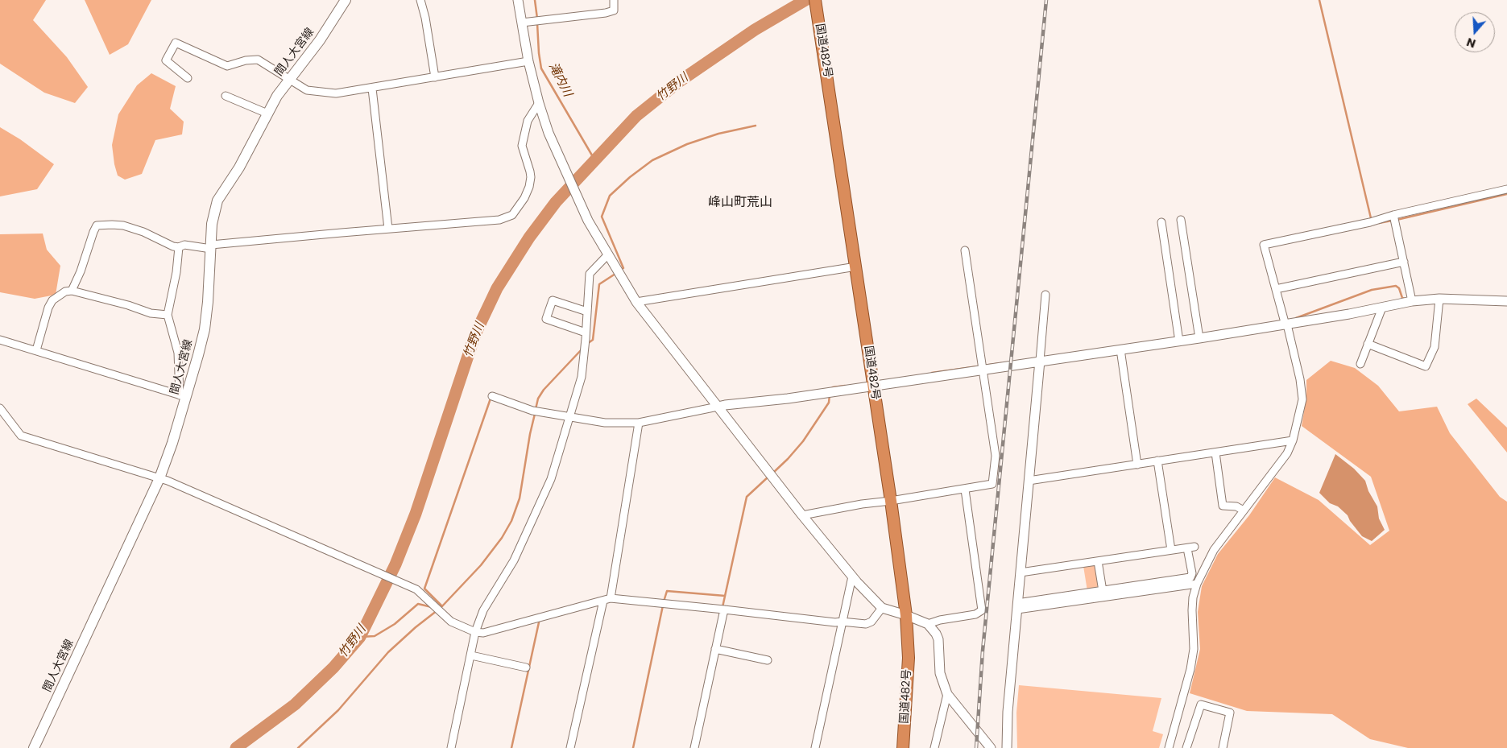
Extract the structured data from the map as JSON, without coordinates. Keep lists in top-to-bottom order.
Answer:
{
  "streets": {
    "highway": ["国道482号"],
    "main road": ["間人大宮線"]
  },
  "districts": ["峰山町荒山"],
  "water": ["滝内川", "竹野川"],
  "north": "bottom"
}
